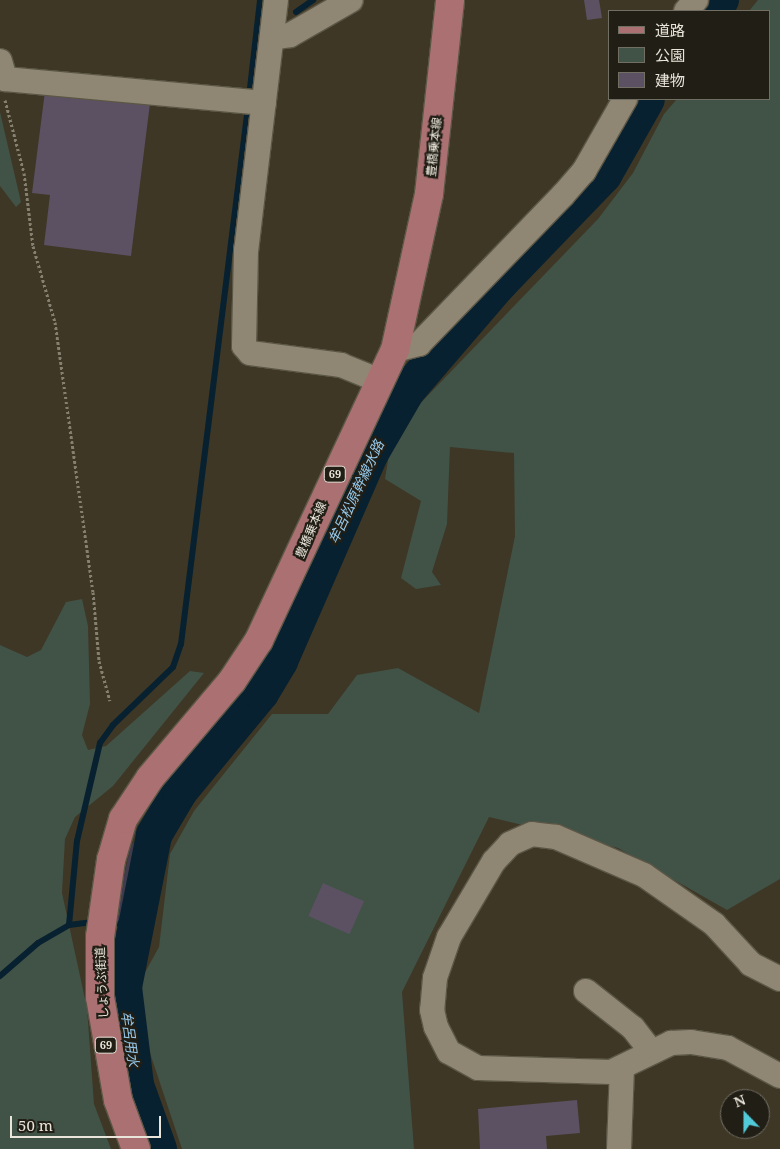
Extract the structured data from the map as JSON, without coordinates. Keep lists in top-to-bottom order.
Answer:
{
  "streets": {
    "main road": ["豊橋乗本線", "69", "しょうぶ街道"]
  },
  "crossings": [
    ["豊橋乗本線", "しょうぶ街道"]
  ],
  "water": ["牟呂松原幹線水路", "牟呂用水"],
  "legend": ["道路", "公園", "建物"],
  "scale_bar": "50 m",
  "north": "top"
}
